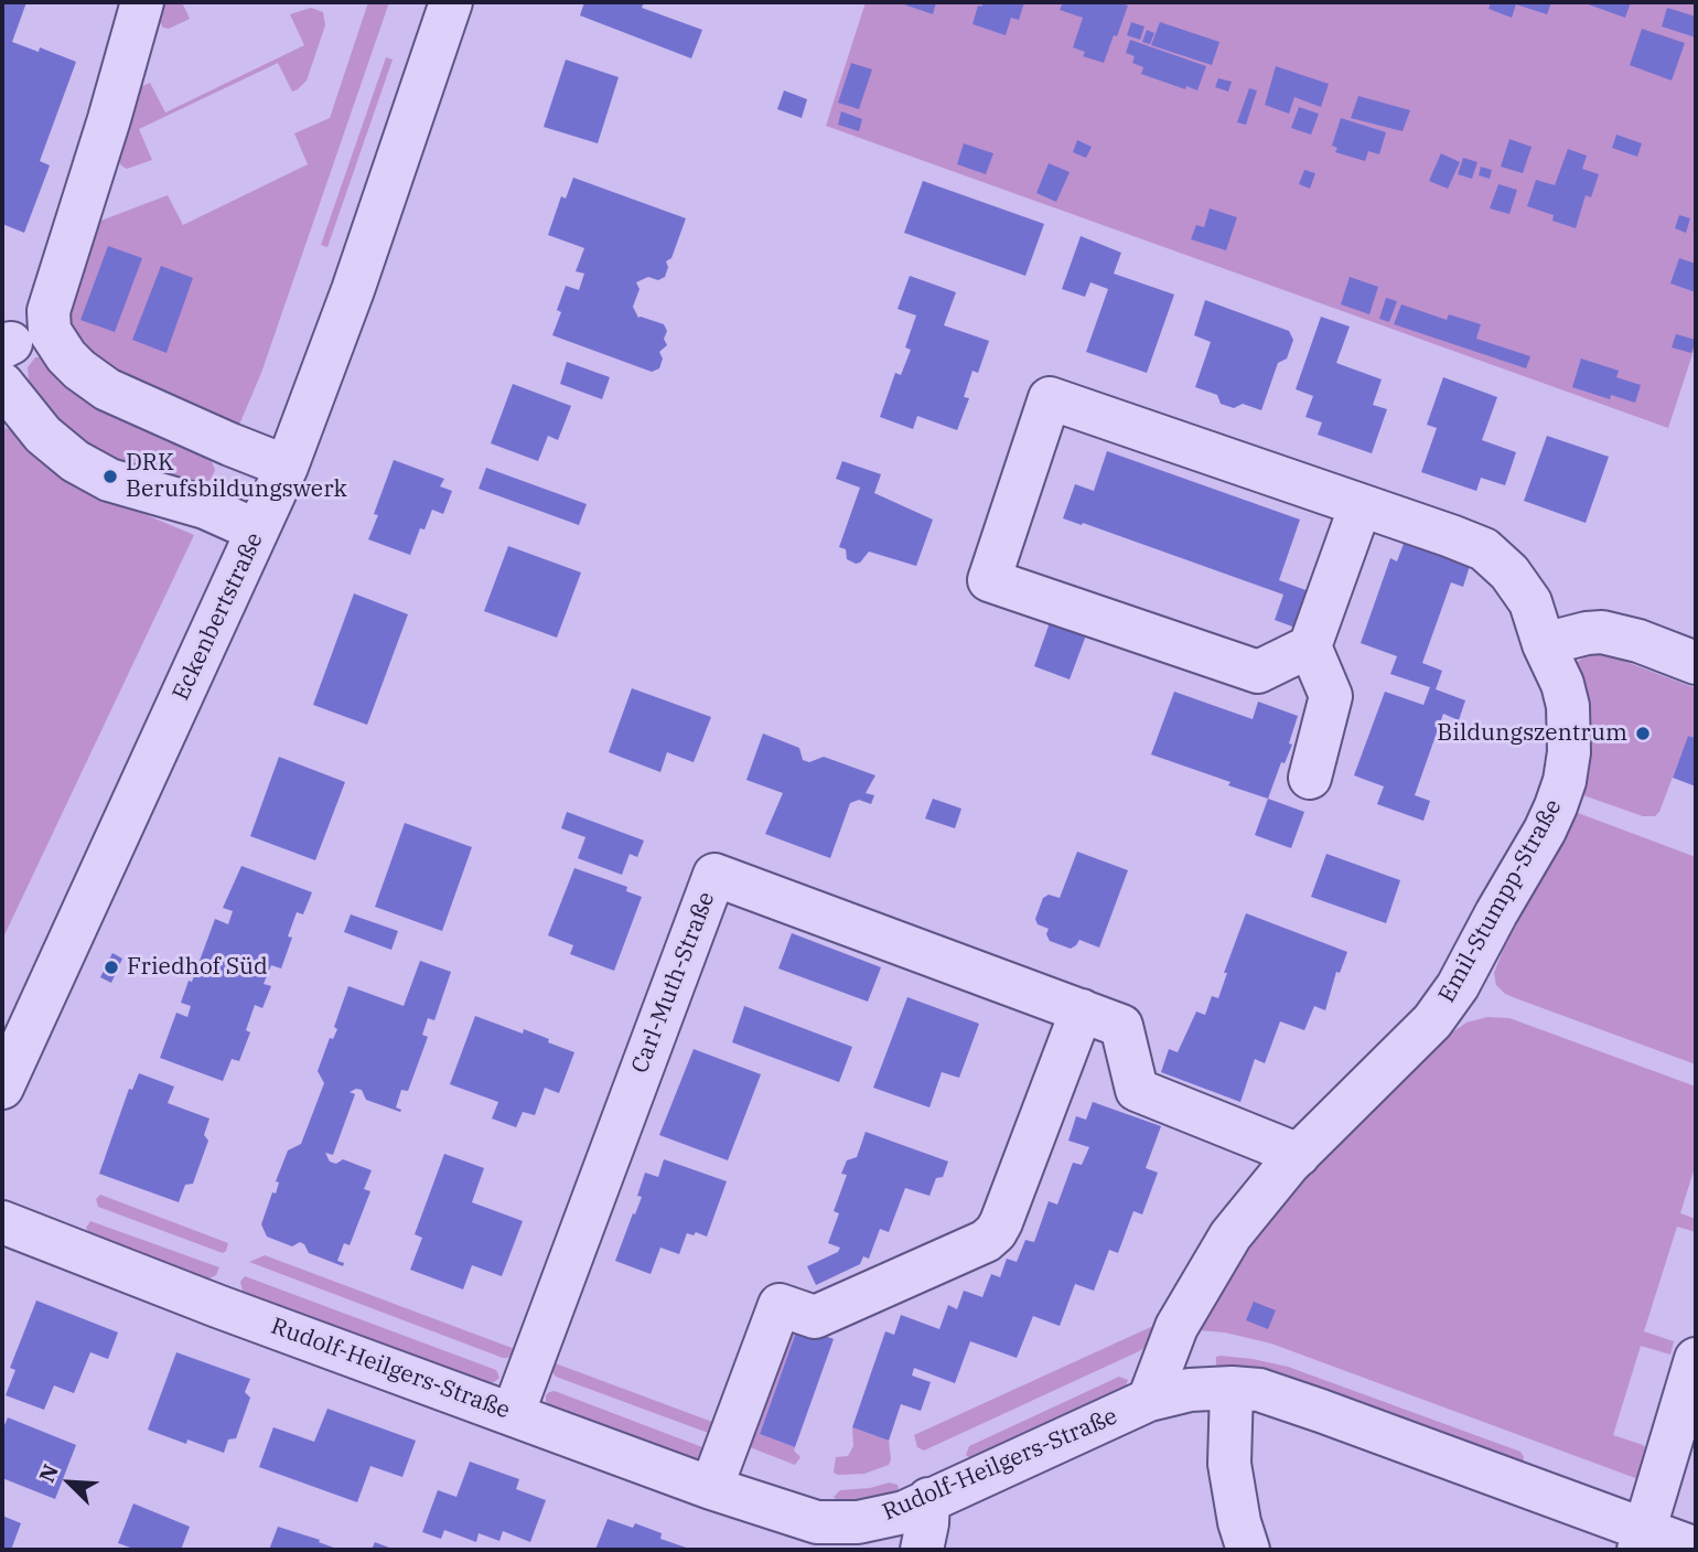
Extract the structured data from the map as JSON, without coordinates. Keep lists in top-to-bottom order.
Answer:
{
  "streets": {
    "street": [
      "Eckenbertstraße",
      "Emil-Stumpp-Straße",
      "Carl-Muth-Straße",
      "Rudolf-Heilgers-Straße"
    ]
  },
  "crossings": [
    ["Emil-Stumpp-Straße", "Carl-Muth-Straße"],
    ["Emil-Stumpp-Straße", "Rudolf-Heilgers-Straße"],
    ["Carl-Muth-Straße", "Rudolf-Heilgers-Straße"]
  ],
  "places": ["DRK Berufsbildungswerk", "Bildungszentrum", "Friedhof Süd"],
  "north": "top left"
}
